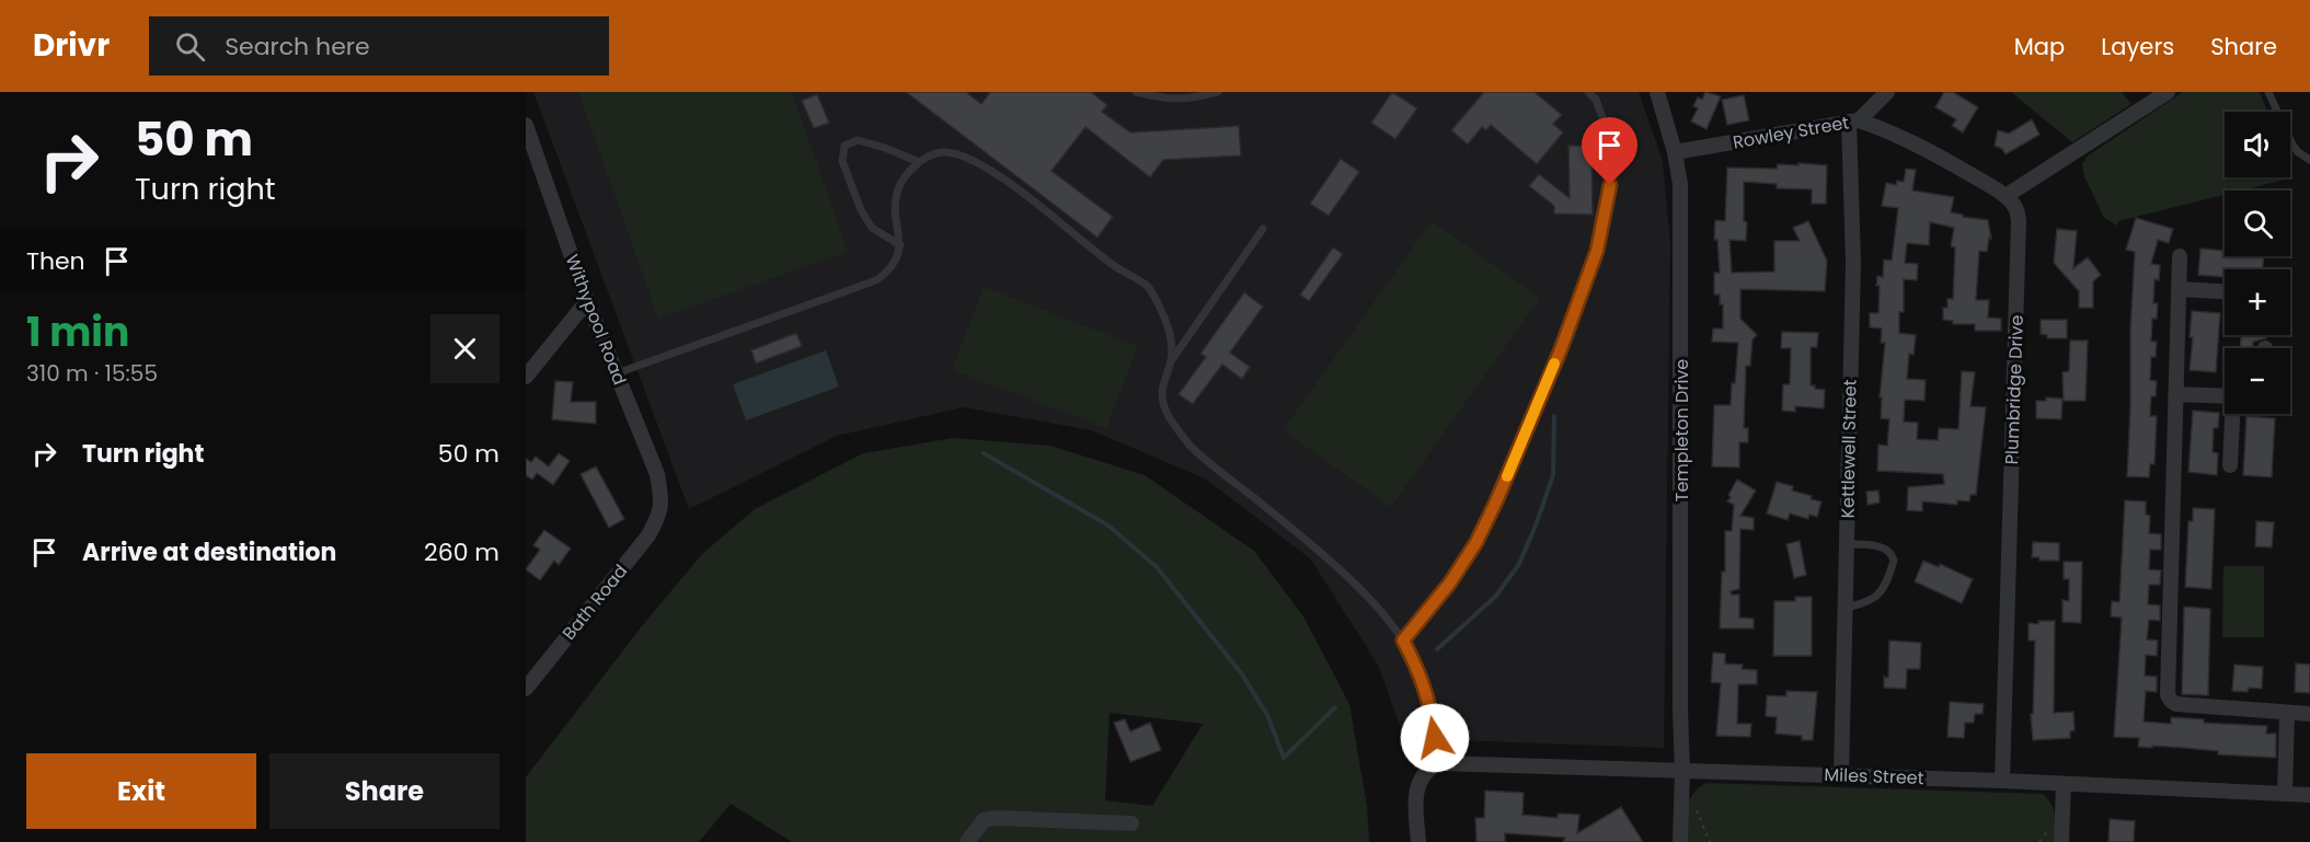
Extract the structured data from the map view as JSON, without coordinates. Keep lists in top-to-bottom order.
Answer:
{
  "streets": {
    "street": [
      "Rowley Street",
      "Withypool Road",
      "Plumbridge Drive",
      "Templeton Drive",
      "Kettlewell Street",
      "Bath Road",
      "Miles Street"
    ]
  },
  "crossings": [
    ["Rowley Street", "Plumbridge Drive"],
    ["Rowley Street", "Templeton Drive"],
    ["Rowley Street", "Kettlewell Street"],
    ["Withypool Road", "Bath Road"],
    ["Plumbridge Drive", "Miles Street"],
    ["Templeton Drive", "Miles Street"],
    ["Kettlewell Street", "Miles Street"]
  ],
  "page": {
    "header": "Drivr",
    "search": "Search here",
    "nav": ["Map", "Layers", "Share"],
    "turn": ["50 m", "Turn right"],
    "map_buttons": ["+", "−"],
    "then": "Then",
    "heading": ["1 min", "310 m · 15:55"],
    "list": [
      {
        "name": "Turn right",
        "value": "50 m"
      },
      {
        "name": "Arrive at destination",
        "value": "260 m"
      }
    ],
    "buttons": ["Exit", "Share"]
  }
}
